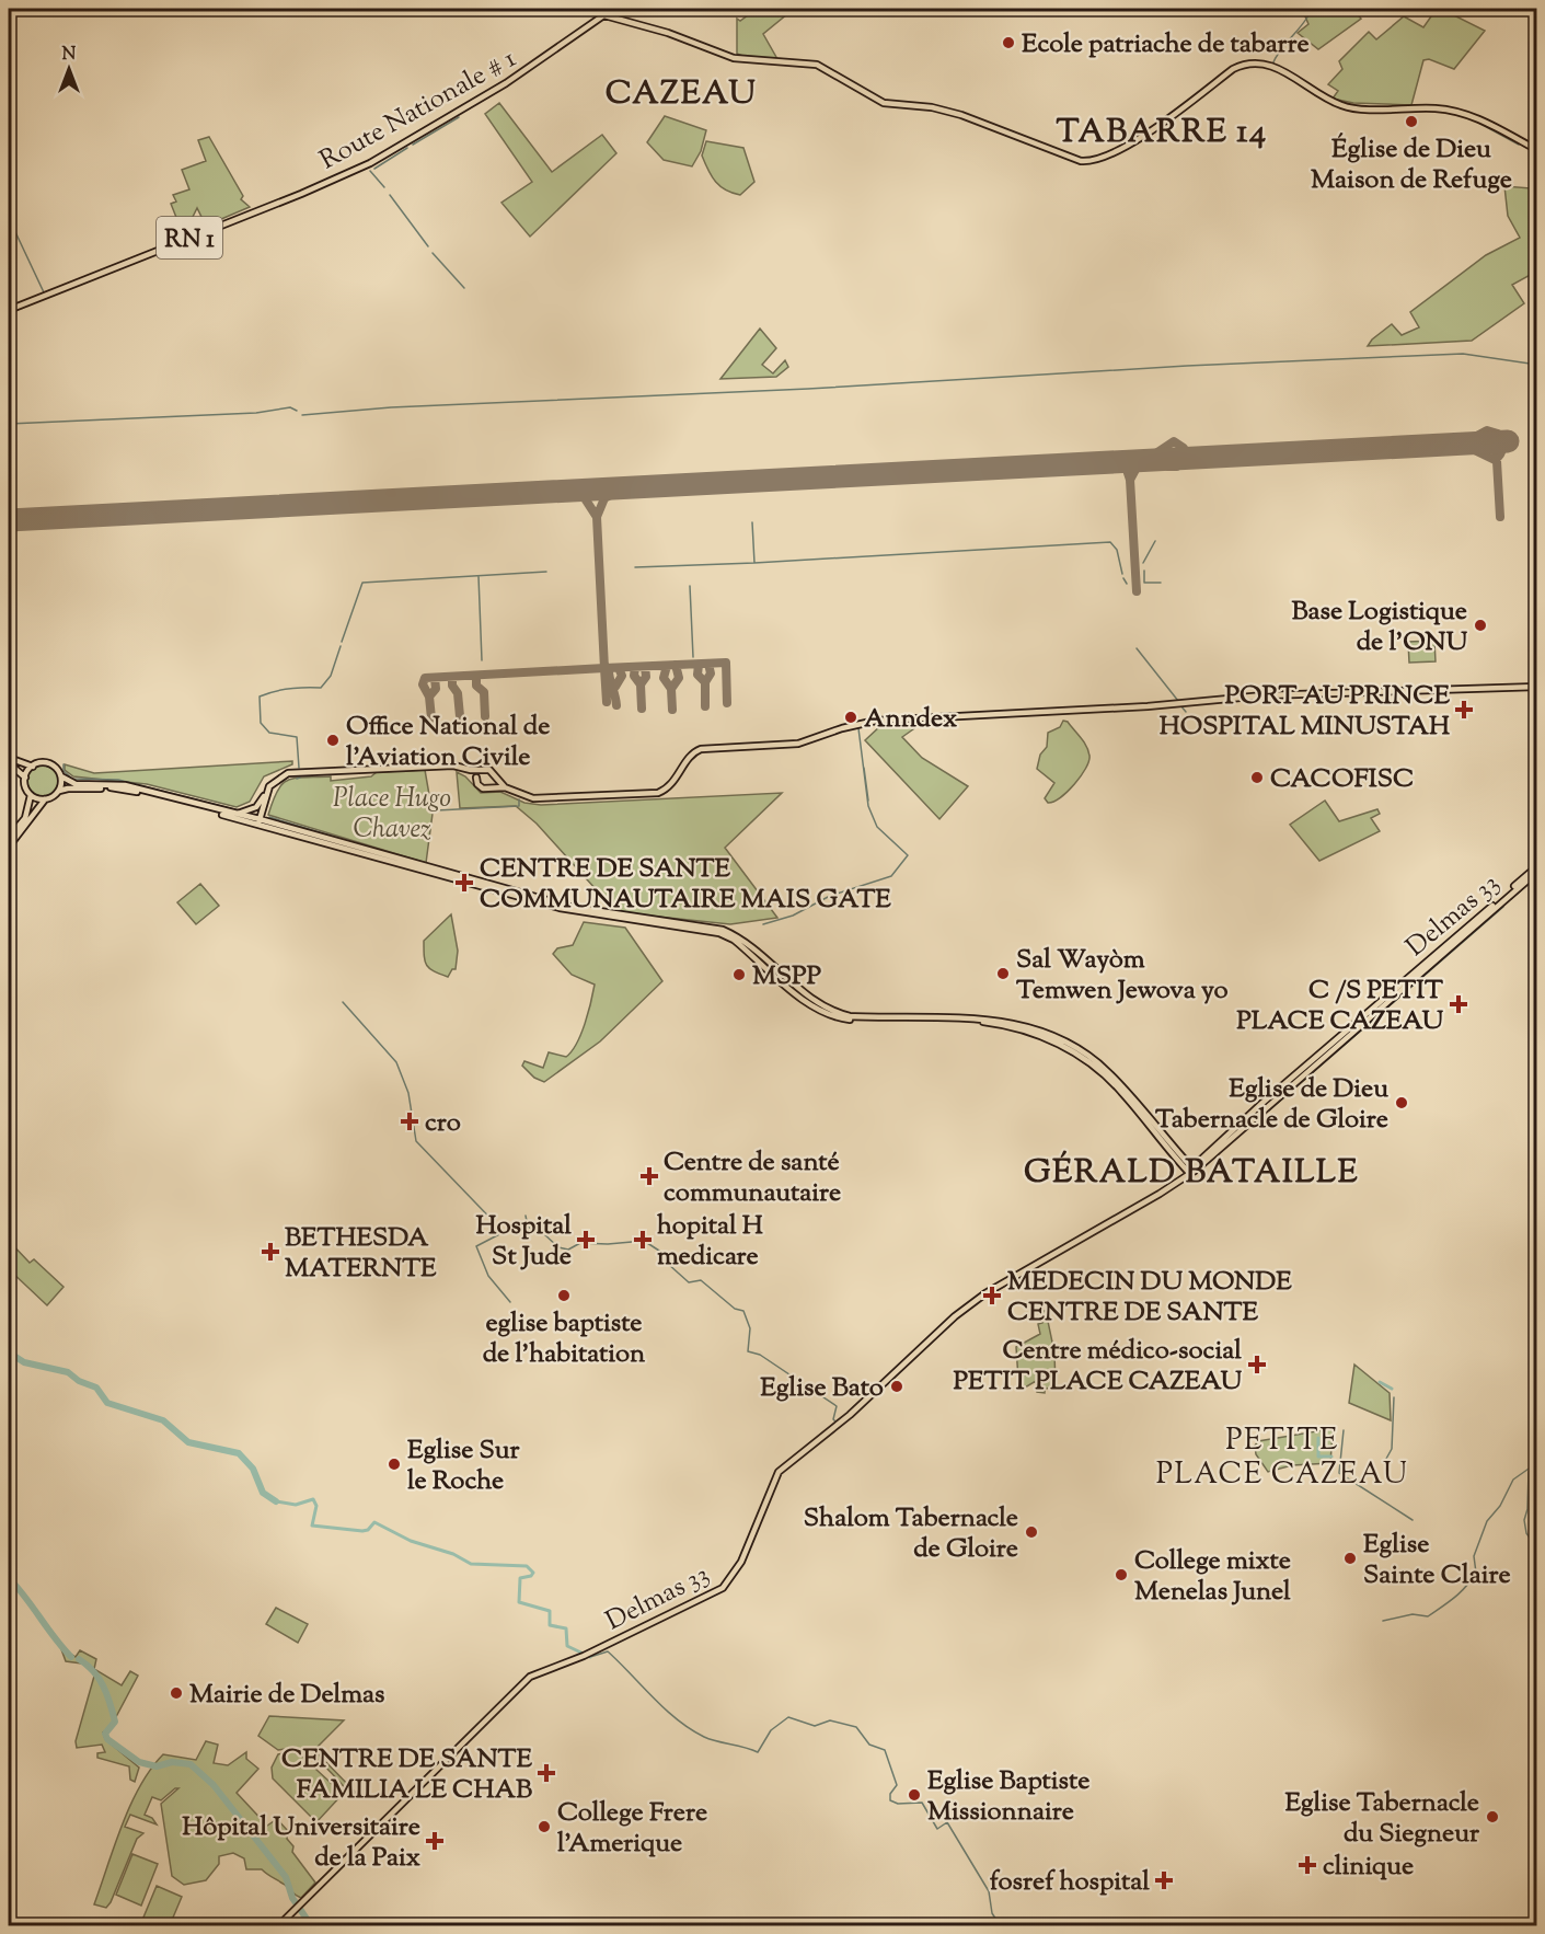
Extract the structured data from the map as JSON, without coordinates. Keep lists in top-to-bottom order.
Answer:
{
  "streets": {
    "main road": ["Route Nationale # 1", "RN 1", "Delmas 33"]
  },
  "districts": [
    "CAZEAU",
    "TABARRE 14",
    "GÉRALD BATAILLE",
    "PETITE PLACE CAZEAU"
  ],
  "parks": ["Place Hugo Chavez"],
  "places": {
    "other": [
      "Ecole patriache de tabarre",
      "Église de Dieu Maison de Refuge",
      "Base Logistique de l'ONU",
      "Anndex",
      "Office National de l'Aviation Civile",
      "CACOFISC",
      "Sal Wayòm Temwen Jewova yo",
      "MSPP",
      "Eglise de Dieu Tabernacle de Gloire",
      "eglise baptiste de l'habitation",
      "Eglise Bato",
      "Eglise Sur le Roche",
      "Shalom Tabernacle de Gloire",
      "Eglise Sainte Claire",
      "College mixte Menelas Junel",
      "Mairie de Delmas",
      "Eglise Baptiste Missionnaire",
      "Eglise Tabernacle du Siegneur",
      "College Frere l'Amerique"
    ],
    "health": [
      "PORT AU PRINCE HOSPITAL MINUSTAH",
      "CENTRE DE SANTE COMMUNAUTAIRE MAIS GATE",
      "C /S PETIT PLACE CAZEAU",
      "cro",
      "Centre de santé communautaire",
      "Hospital St Jude",
      "hopital H medicare",
      "BETHESDA MATERNTE",
      "MEDECIN DU MONDE CENTRE DE SANTE",
      "Centre médico-social PETIT PLACE CAZEAU",
      "CENTRE DE SANTE FAMILIA LE CHAB",
      "Hôpital Universitaire de la Paix",
      "clinique",
      "fosref hospital"
    ]
  },
  "north": "top"
}
